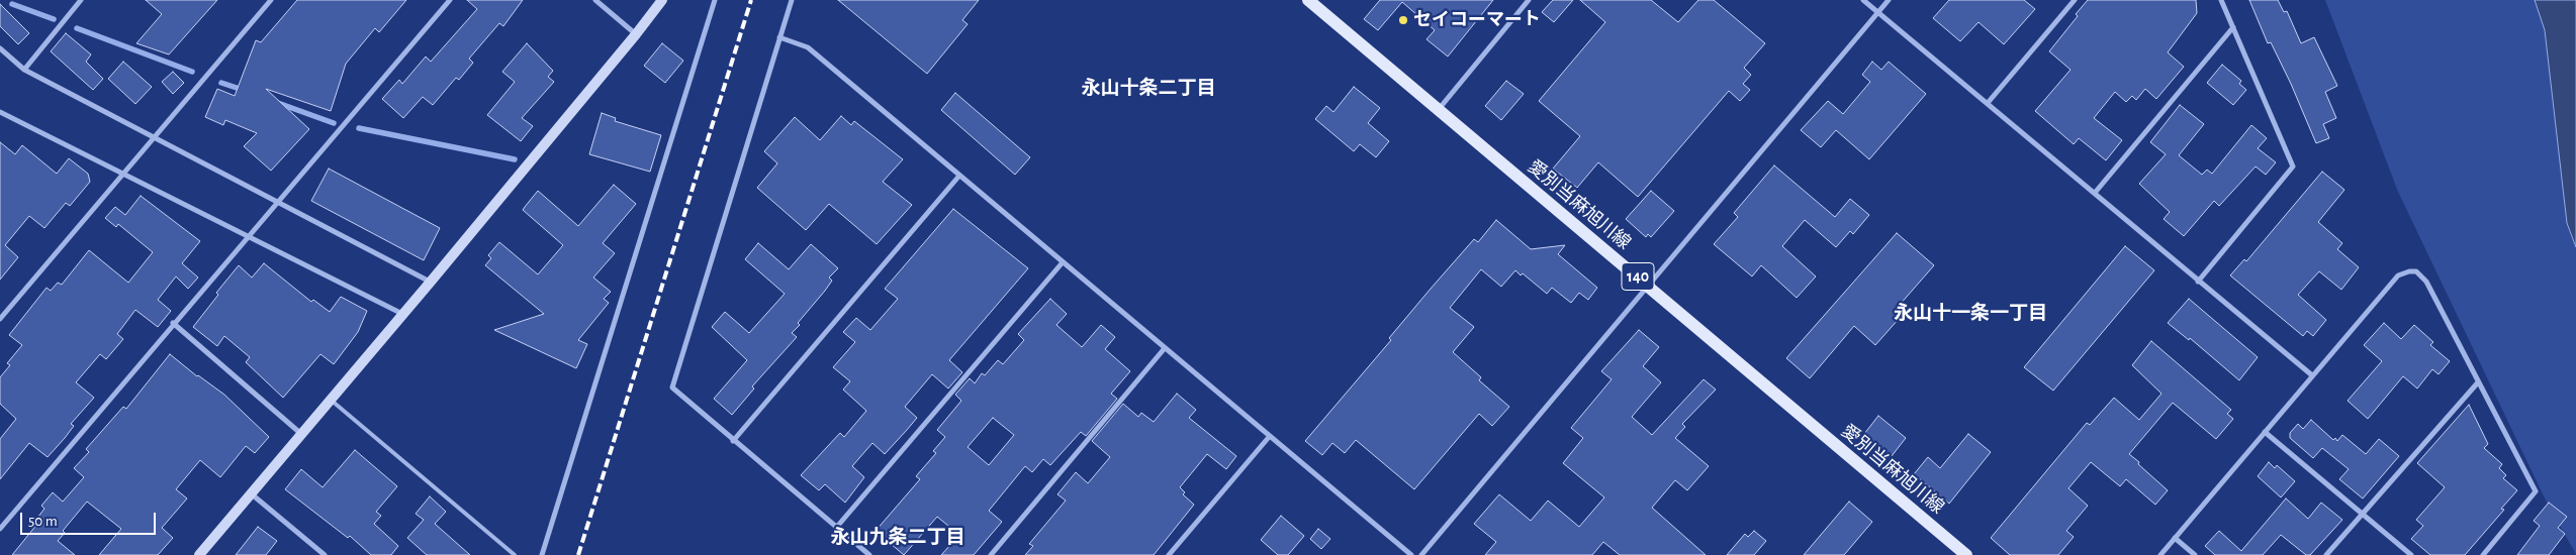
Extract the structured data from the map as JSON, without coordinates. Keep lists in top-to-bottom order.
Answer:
{
  "streets": {
    "main road": ["愛別当麻旭川線", "140"]
  },
  "districts": ["永山十条二丁目", "永山十一条一丁目", "永山九条二丁目"],
  "places": ["セイコーマート"],
  "scale_bar": "50 m"
}
